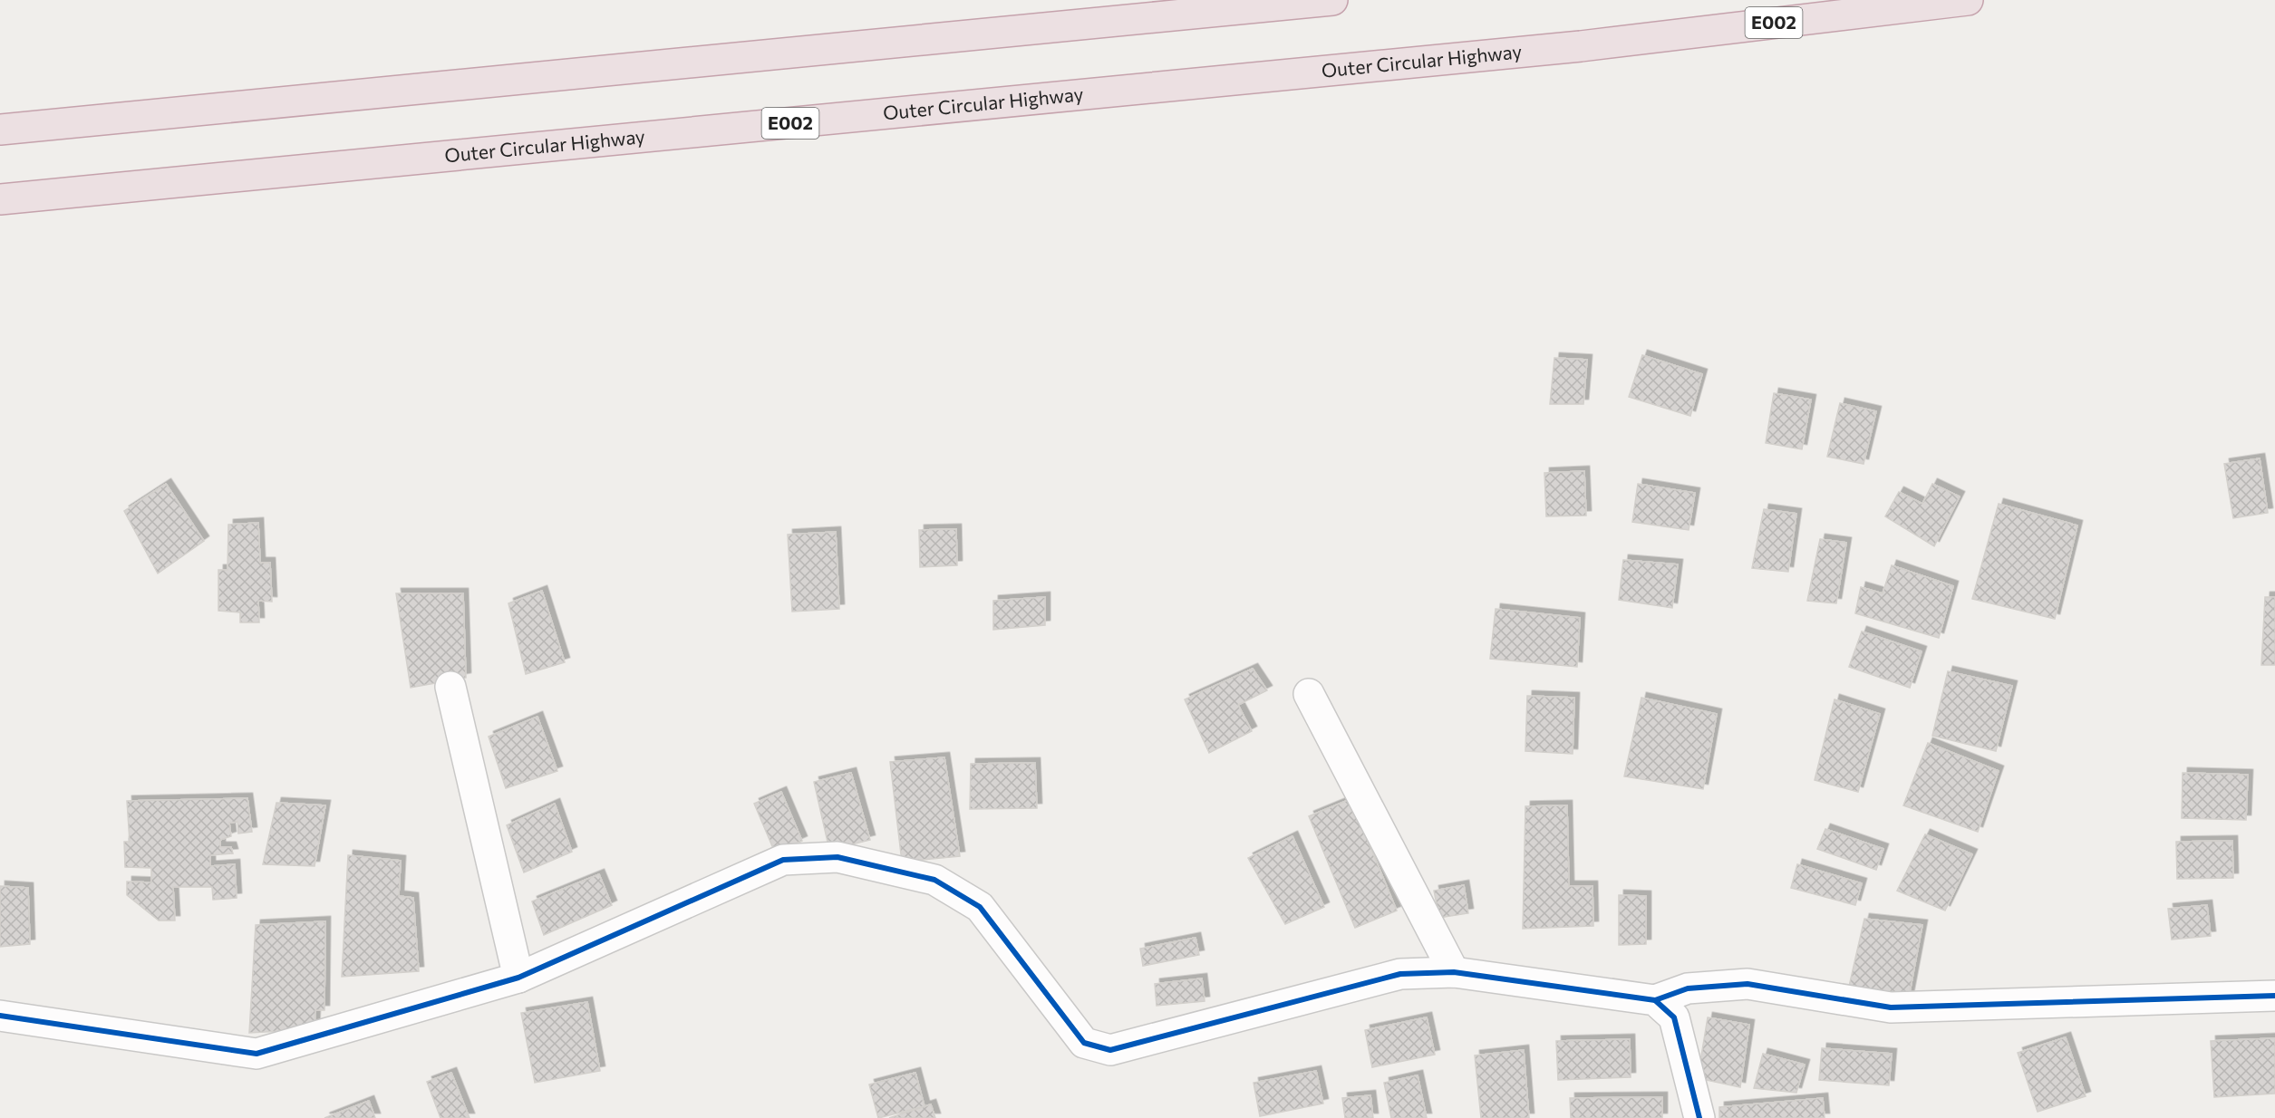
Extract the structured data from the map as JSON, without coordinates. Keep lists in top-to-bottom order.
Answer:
{
  "streets": {
    "highway": ["E002", "Outer Circular Highway"]
  }
}
